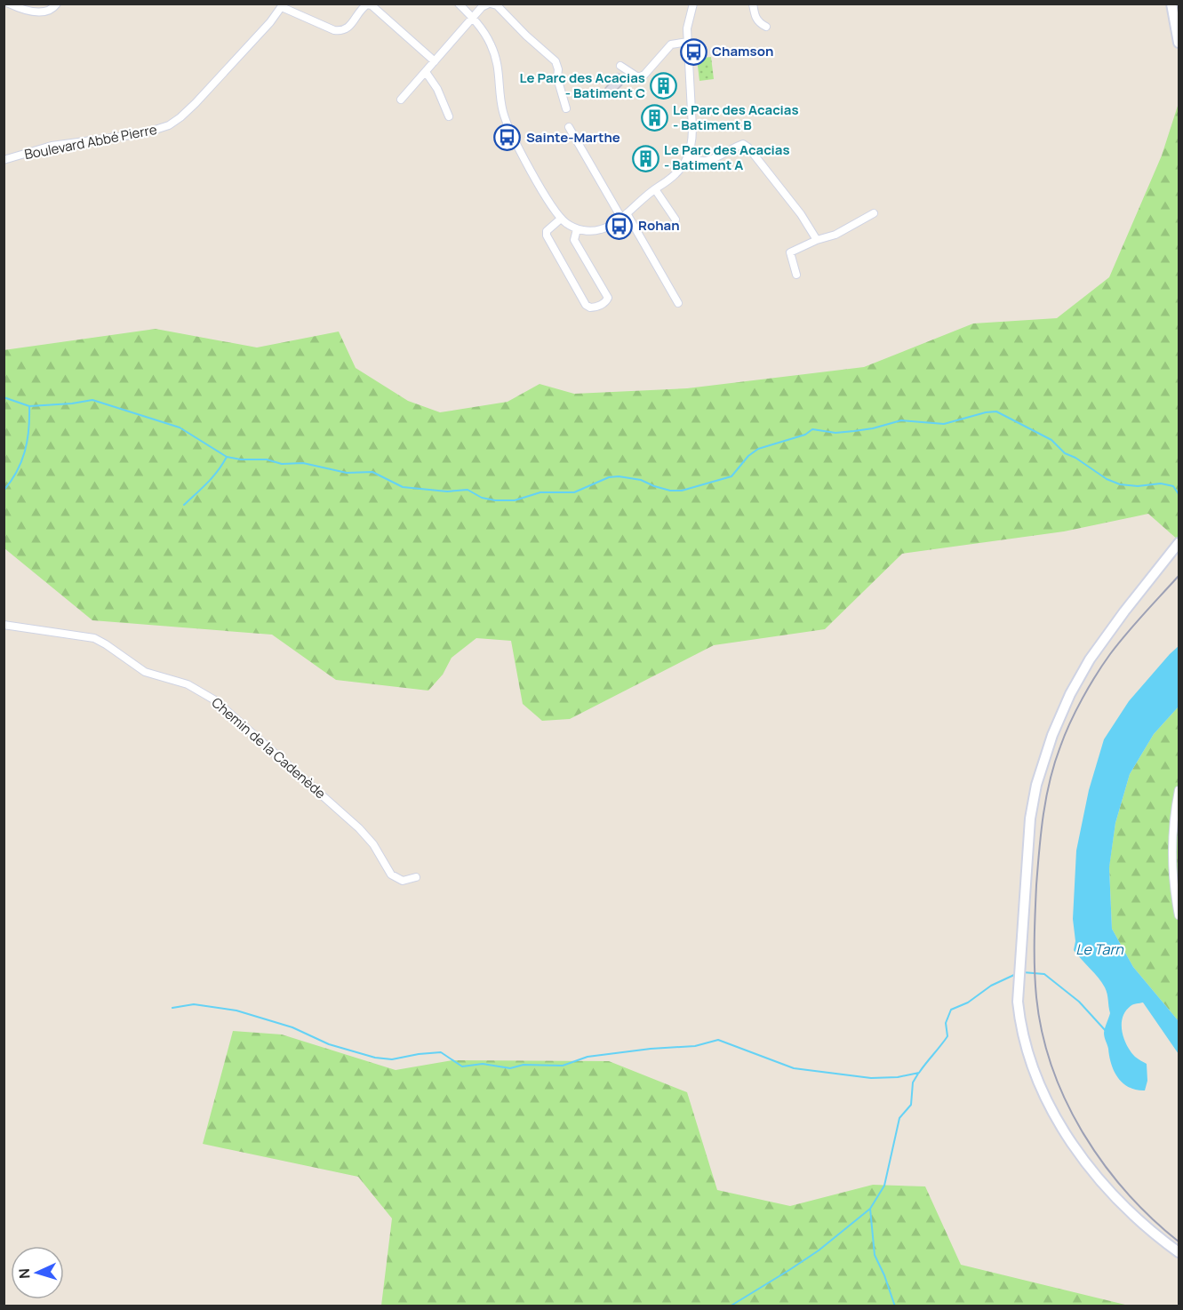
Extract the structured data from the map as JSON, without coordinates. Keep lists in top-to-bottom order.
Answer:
{
  "streets": {
    "street": ["Boulevard Abbé Pierre", "Chemin de la Cadenède"]
  },
  "water": ["Le Tarn"],
  "places": {
    "bus stop": ["Chamson", "Sainte-Marthe", "Rohan"],
    "building": ["Le Parc des Acacias - Batiment C", "Le Parc des Acacias - Batiment B", "Le Parc des Acacias - Batiment A"]
  },
  "north": "left"
}
